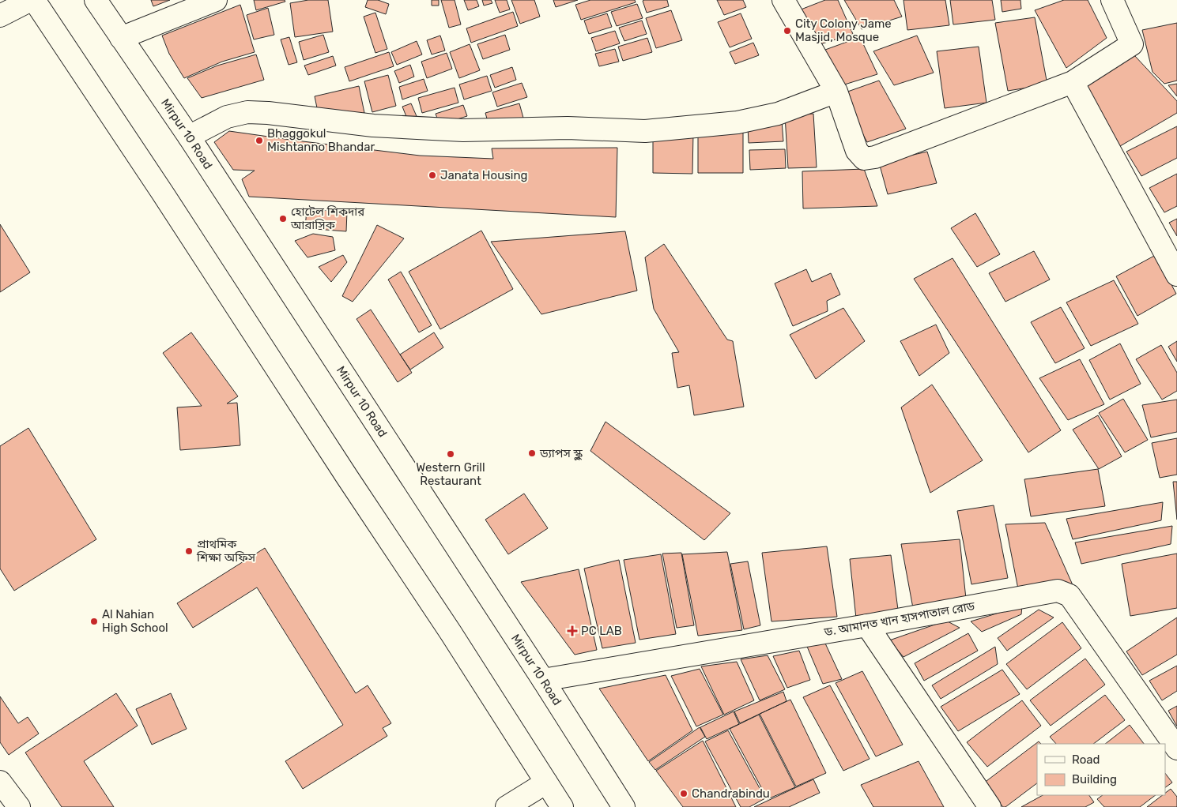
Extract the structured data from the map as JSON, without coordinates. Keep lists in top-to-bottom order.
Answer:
{
  "streets": {
    "street": ["Mirpur 10 Road", "ড. আমানত খান হাসপাতাল রোড"]
  },
  "crossings": [
    ["Mirpur 10 Road", "ড. আমানত খান হাসপাতাল রোড"]
  ],
  "places": {
    "other": [
      "City Colony Jame Masjid, Mosque",
      "Bhaggokul Mishtanno Bhandar",
      "Janata Housing",
      "হোটেল শিকদার আবাসিক",
      "ড্যাপস স্কুল",
      "Western Grill Restaurant",
      "প্রাথমিক শিক্ষা অফিস",
      "Al Nahian High School",
      "Chandrabindu"
    ],
    "health": ["PC LAB"]
  },
  "legend": ["Road", "Building"]
}
